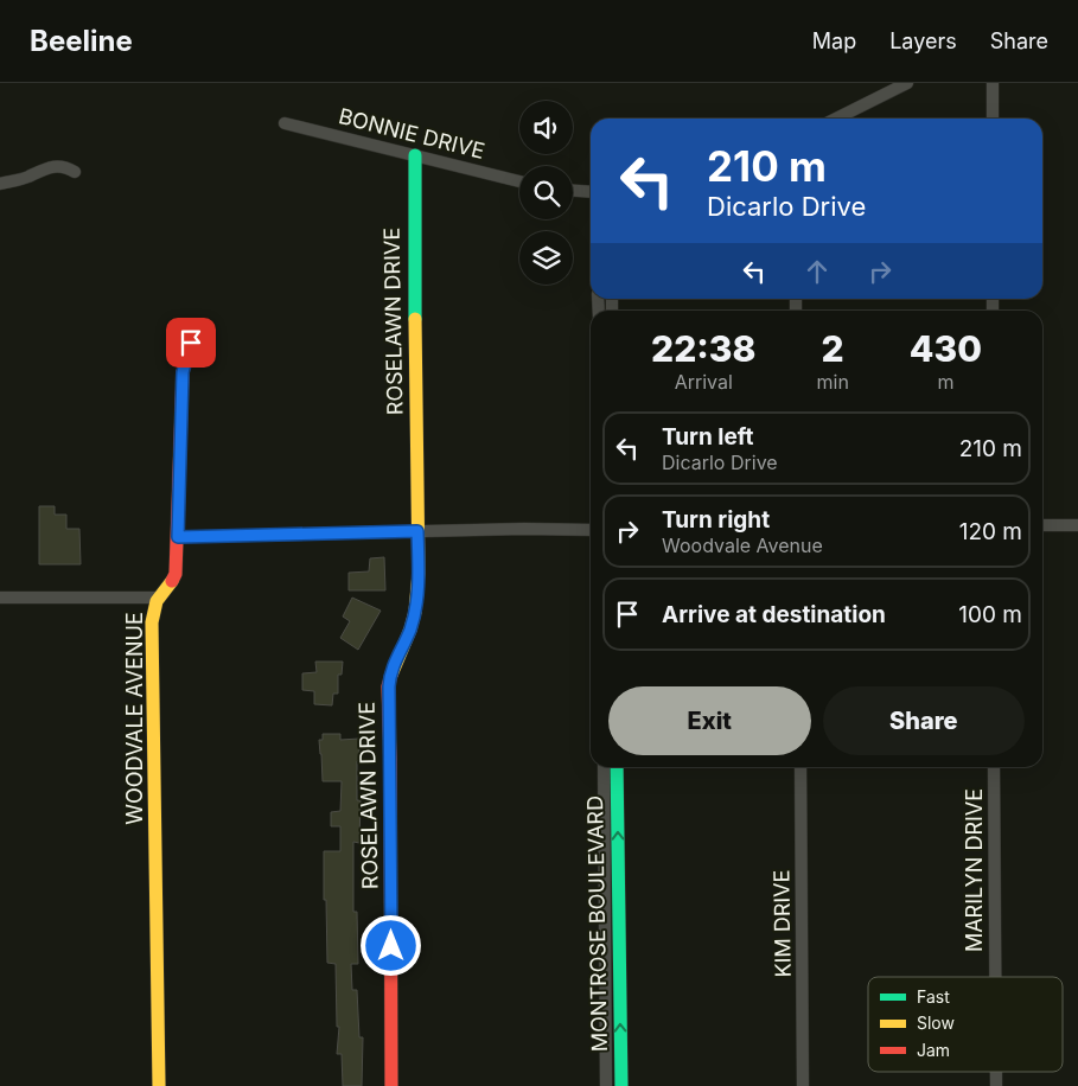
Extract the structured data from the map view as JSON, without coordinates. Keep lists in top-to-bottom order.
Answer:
{
  "streets": {
    "street": [
      "BONNIE DRIVE",
      "ROSELAWN DRIVE",
      "WOODVALE AVENUE",
      "MARILYN DRIVE",
      "MONTROSE BOULEVARD",
      "KIM DRIVE"
    ]
  },
  "crossings": [
    ["BONNIE DRIVE", "ROSELAWN DRIVE"]
  ],
  "legend": ["Fast", "Slow", "Jam"],
  "page": {
    "header": "Beeline",
    "nav": ["Map", "Layers", "Share"],
    "turn": ["210 m", "Dicarlo Drive"],
    "eta": [
      "22:38",
      "Arrival",
      "2",
      "min",
      "430",
      "m"
    ],
    "list": [
      {
        "name": "Turn left",
        "note": "Dicarlo Drive",
        "value": "210 m"
      },
      {
        "name": "Turn right",
        "note": "Woodvale Avenue",
        "value": "120 m"
      },
      {
        "name": "Arrive at destination",
        "value": "100 m"
      }
    ],
    "buttons": ["Exit", "Share"]
  }
}
